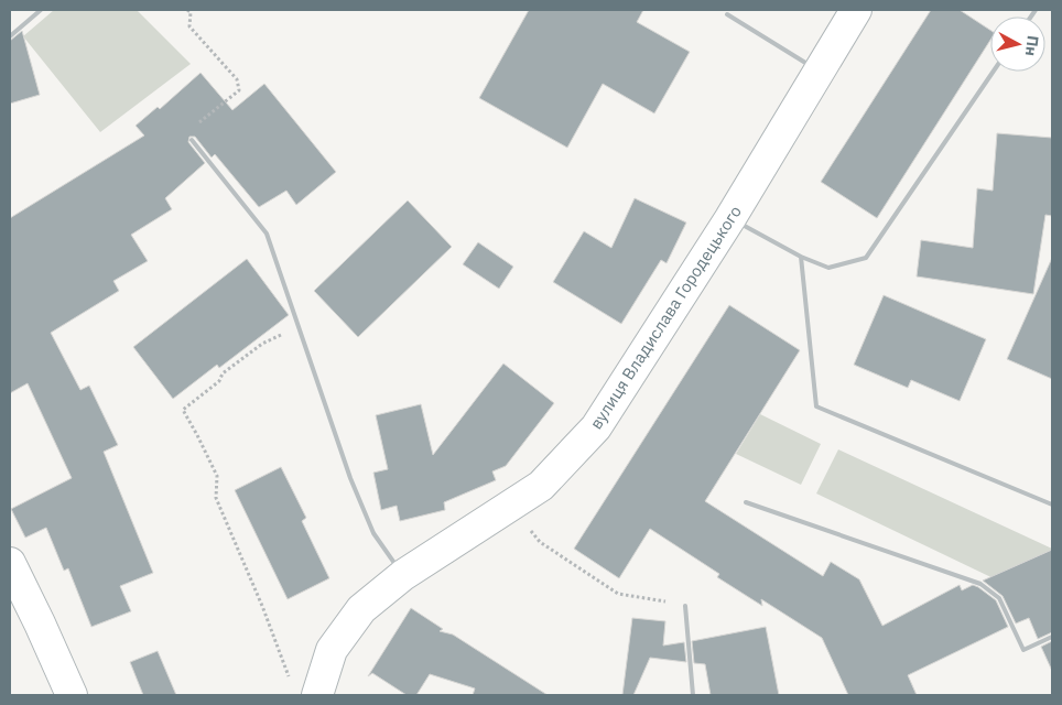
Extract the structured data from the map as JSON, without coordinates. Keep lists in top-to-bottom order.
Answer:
{
  "streets": {
    "street": ["вулиця Владислава Городецького"]
  },
  "north": "right"
}
